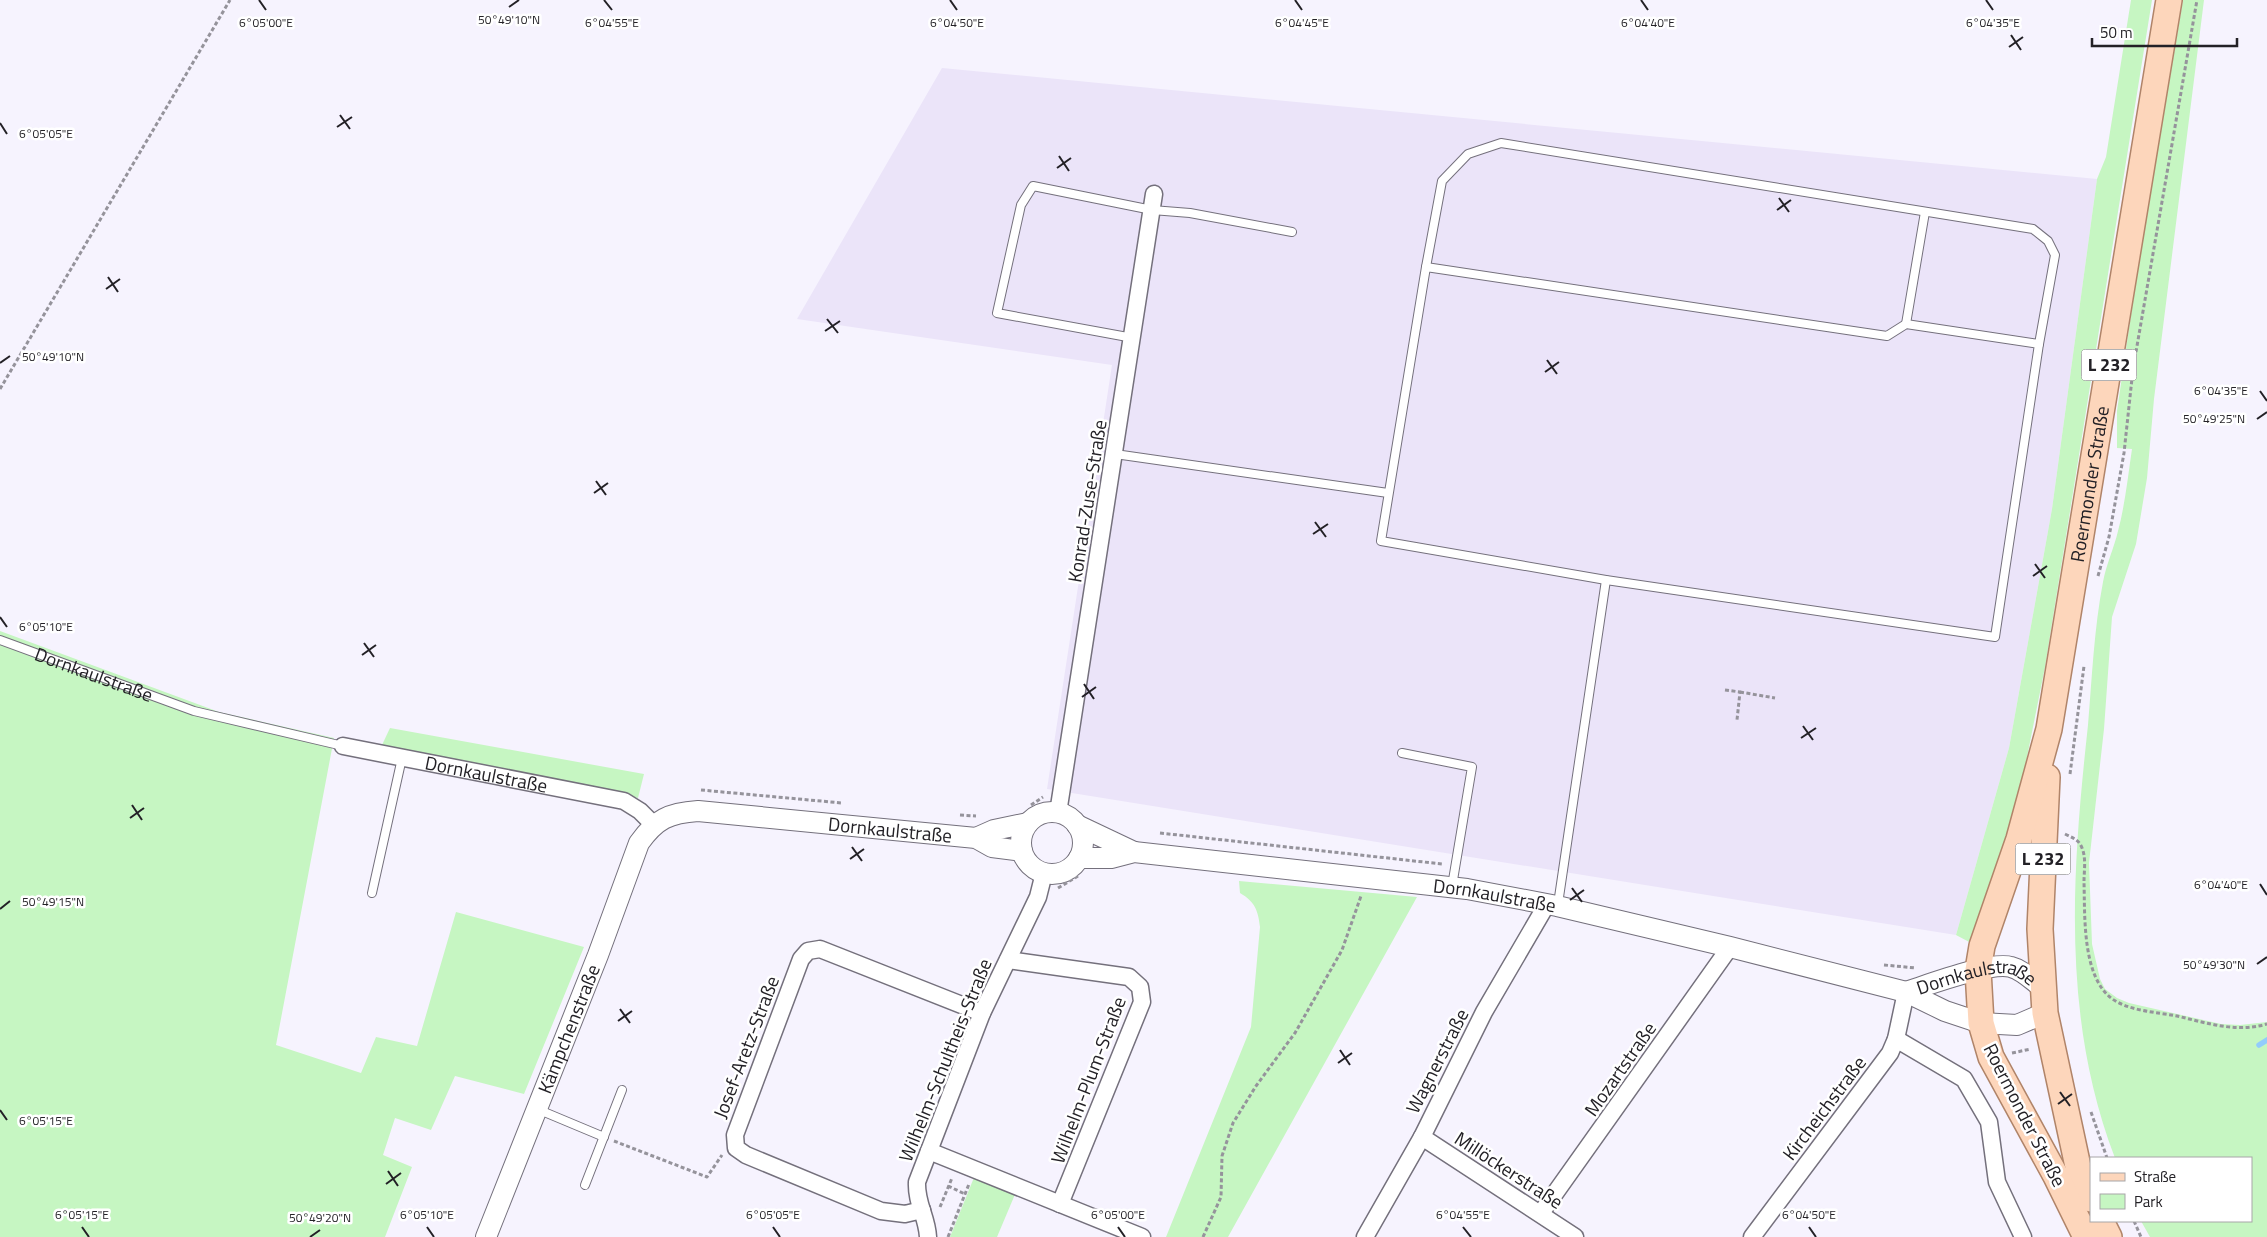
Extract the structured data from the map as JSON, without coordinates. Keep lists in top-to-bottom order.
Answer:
{
  "streets": {
    "main road": ["L 232", "Roermonder Straße"],
    "street": [
      "Konrad-Zuse-Straße",
      "Dornkaulstraße",
      "Kämpchenstraße",
      "Josef-Aretz-Straße",
      "Wilhelm-Schultheis-Straße",
      "Wagnerstraße",
      "Mozartstraße",
      "Wilhelm-Plum-Straße",
      "Kircheichstraße",
      "Millöckerstraße"
    ]
  },
  "crossings": [
    ["Roermonder Straße", "Dornkaulstraße"],
    ["Roermonder Straße", "Kircheichstraße"],
    ["Konrad-Zuse-Straße", "Dornkaulstraße"],
    ["Konrad-Zuse-Straße", "Wilhelm-Schultheis-Straße"],
    ["Dornkaulstraße", "Kämpchenstraße"],
    ["Dornkaulstraße", "Wilhelm-Schultheis-Straße"],
    ["Dornkaulstraße", "Wagnerstraße"],
    ["Dornkaulstraße", "Mozartstraße"],
    ["Dornkaulstraße", "Kircheichstraße"],
    ["Josef-Aretz-Straße", "Wilhelm-Schultheis-Straße"],
    ["Wilhelm-Schultheis-Straße", "Wilhelm-Plum-Straße"],
    ["Wagnerstraße", "Millöckerstraße"],
    ["Mozartstraße", "Millöckerstraße"]
  ],
  "legend": ["Straße", "Park"],
  "scale_bar": "50 m",
  "coordinates": [
    "50°49'10\"N",
    "6°05'00\"E",
    "6°04'50\"E",
    "6°04'40\"E",
    "6°04'35\"E",
    "6°04'55\"E",
    "6°04'45\"E",
    "6°05'05\"E",
    "50°49'25\"N",
    "6°05'10\"E",
    "50°49'15\"N",
    "50°49'30\"N",
    "6°05'15\"E",
    "50°49'20\"N"
  ]
}
